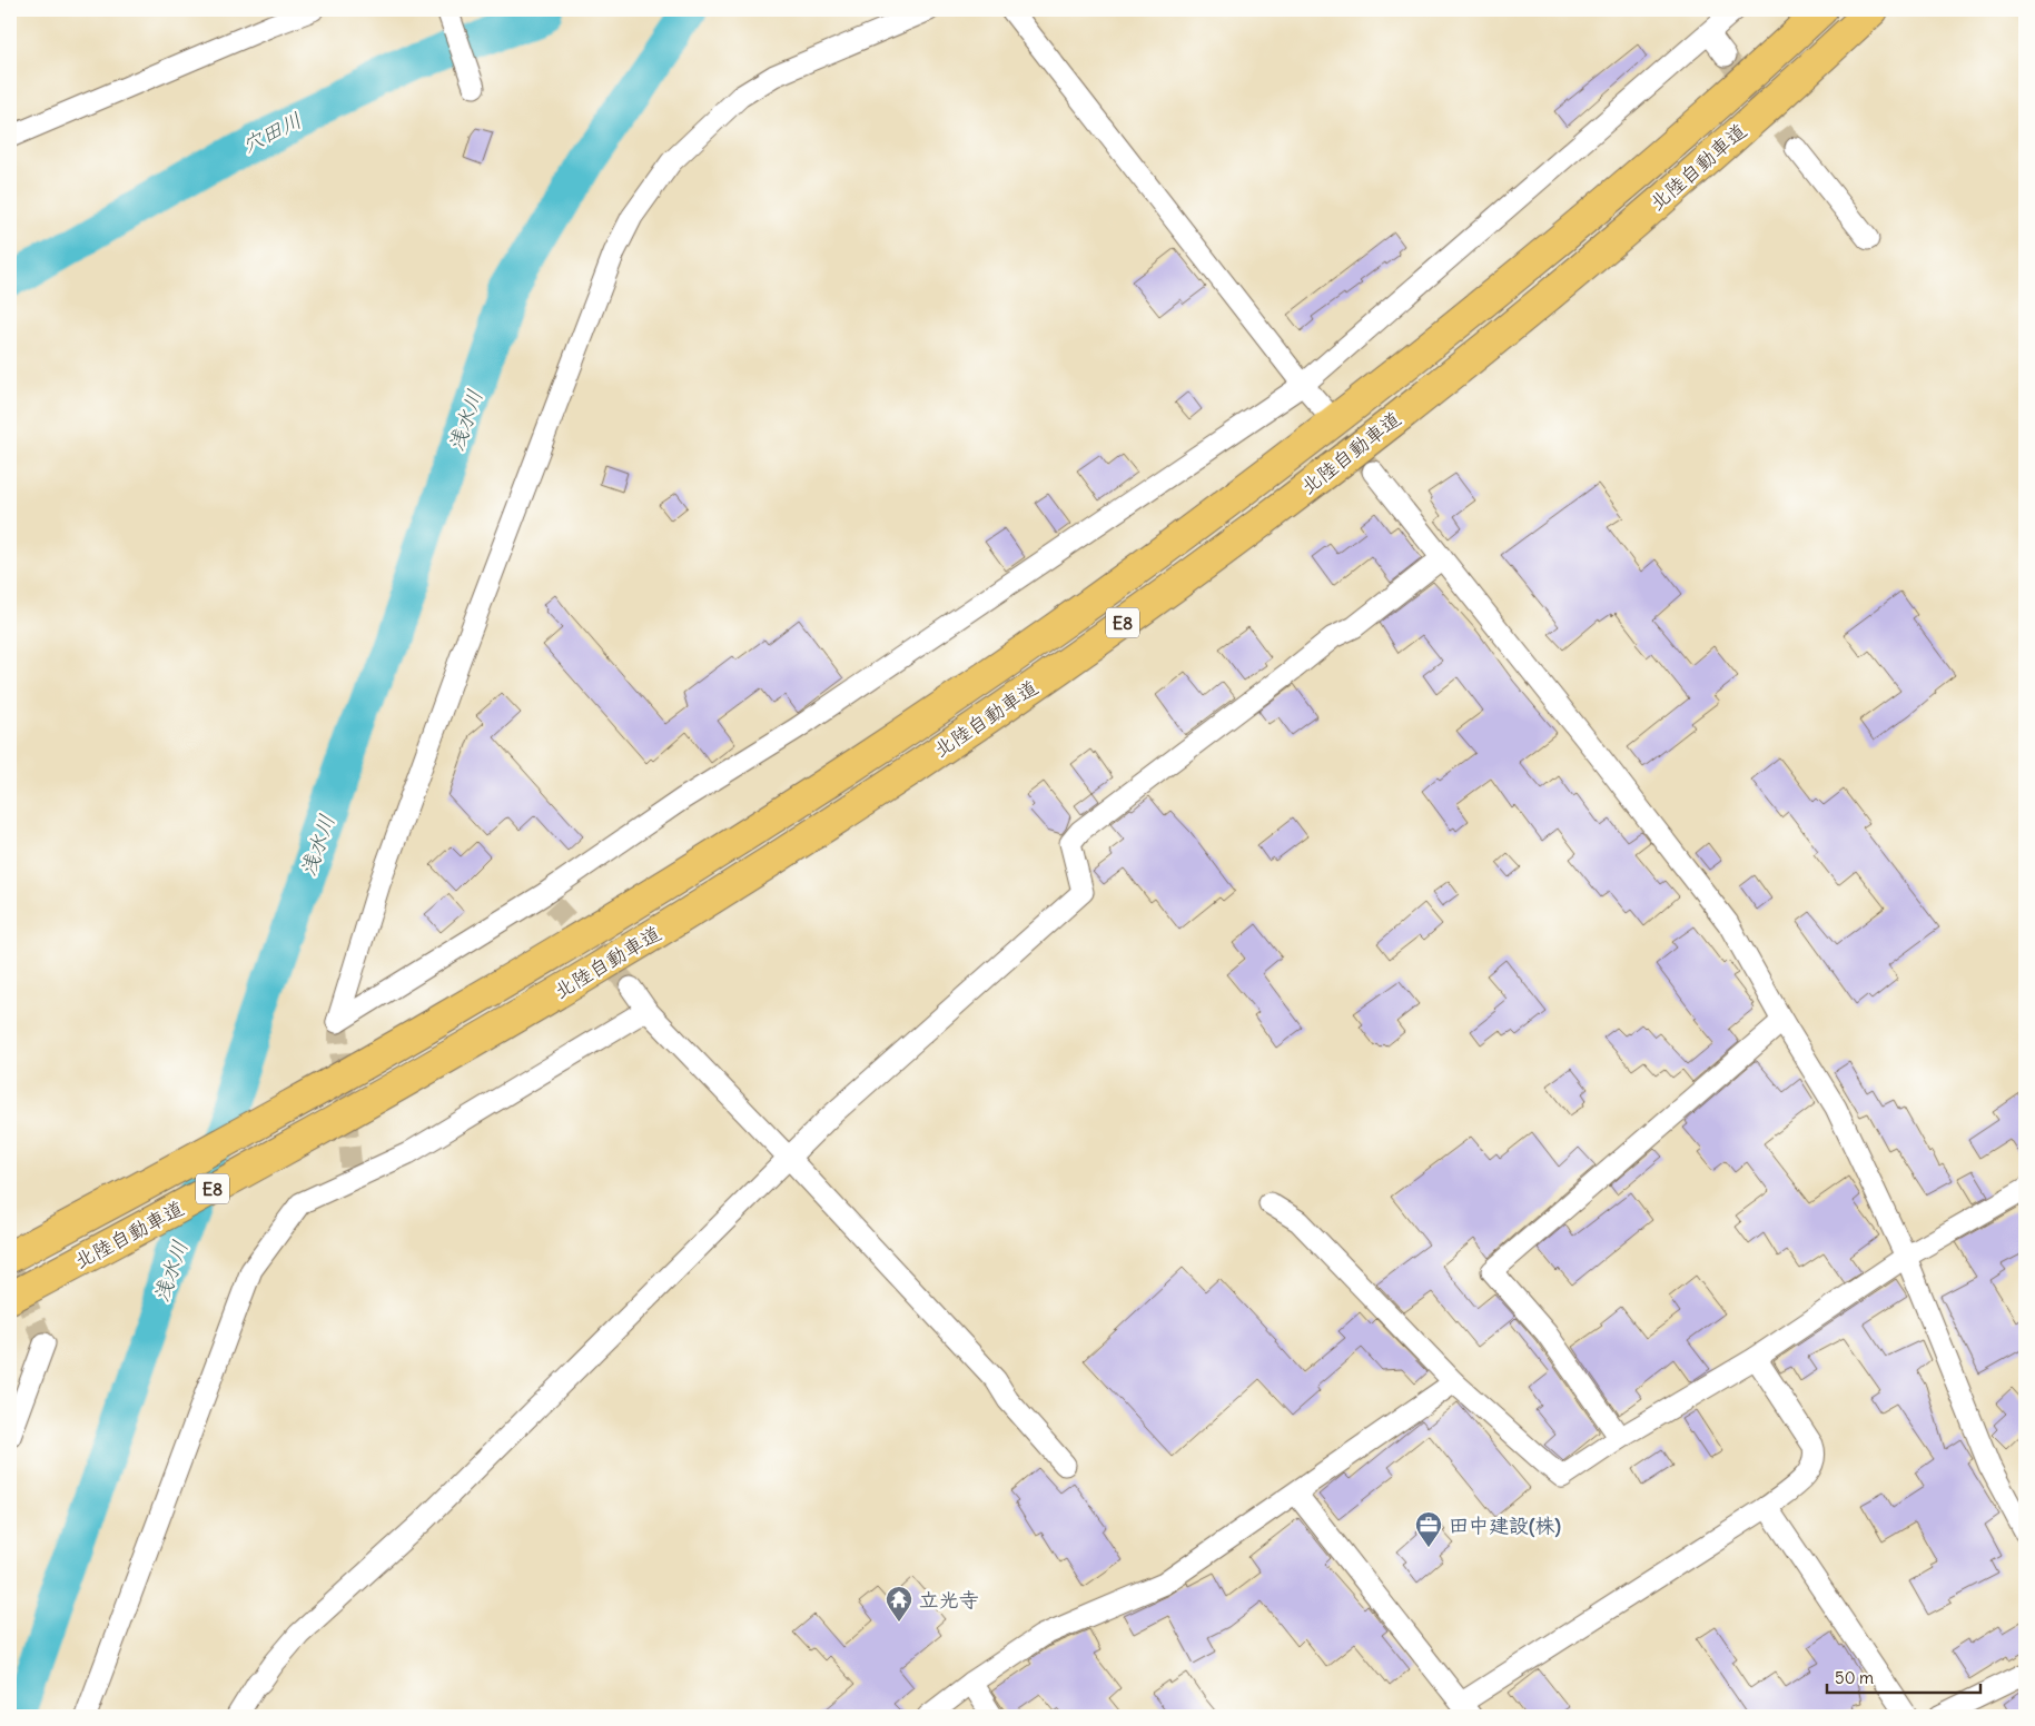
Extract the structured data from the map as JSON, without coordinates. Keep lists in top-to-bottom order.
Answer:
{
  "streets": {
    "highway": ["北陸自動車道", "E8"]
  },
  "water": ["穴田川", "浅水川"],
  "places": {
    "office": ["田中建設(株)"],
    "temple": ["立光寺"]
  },
  "scale_bar": "50 m"
}
